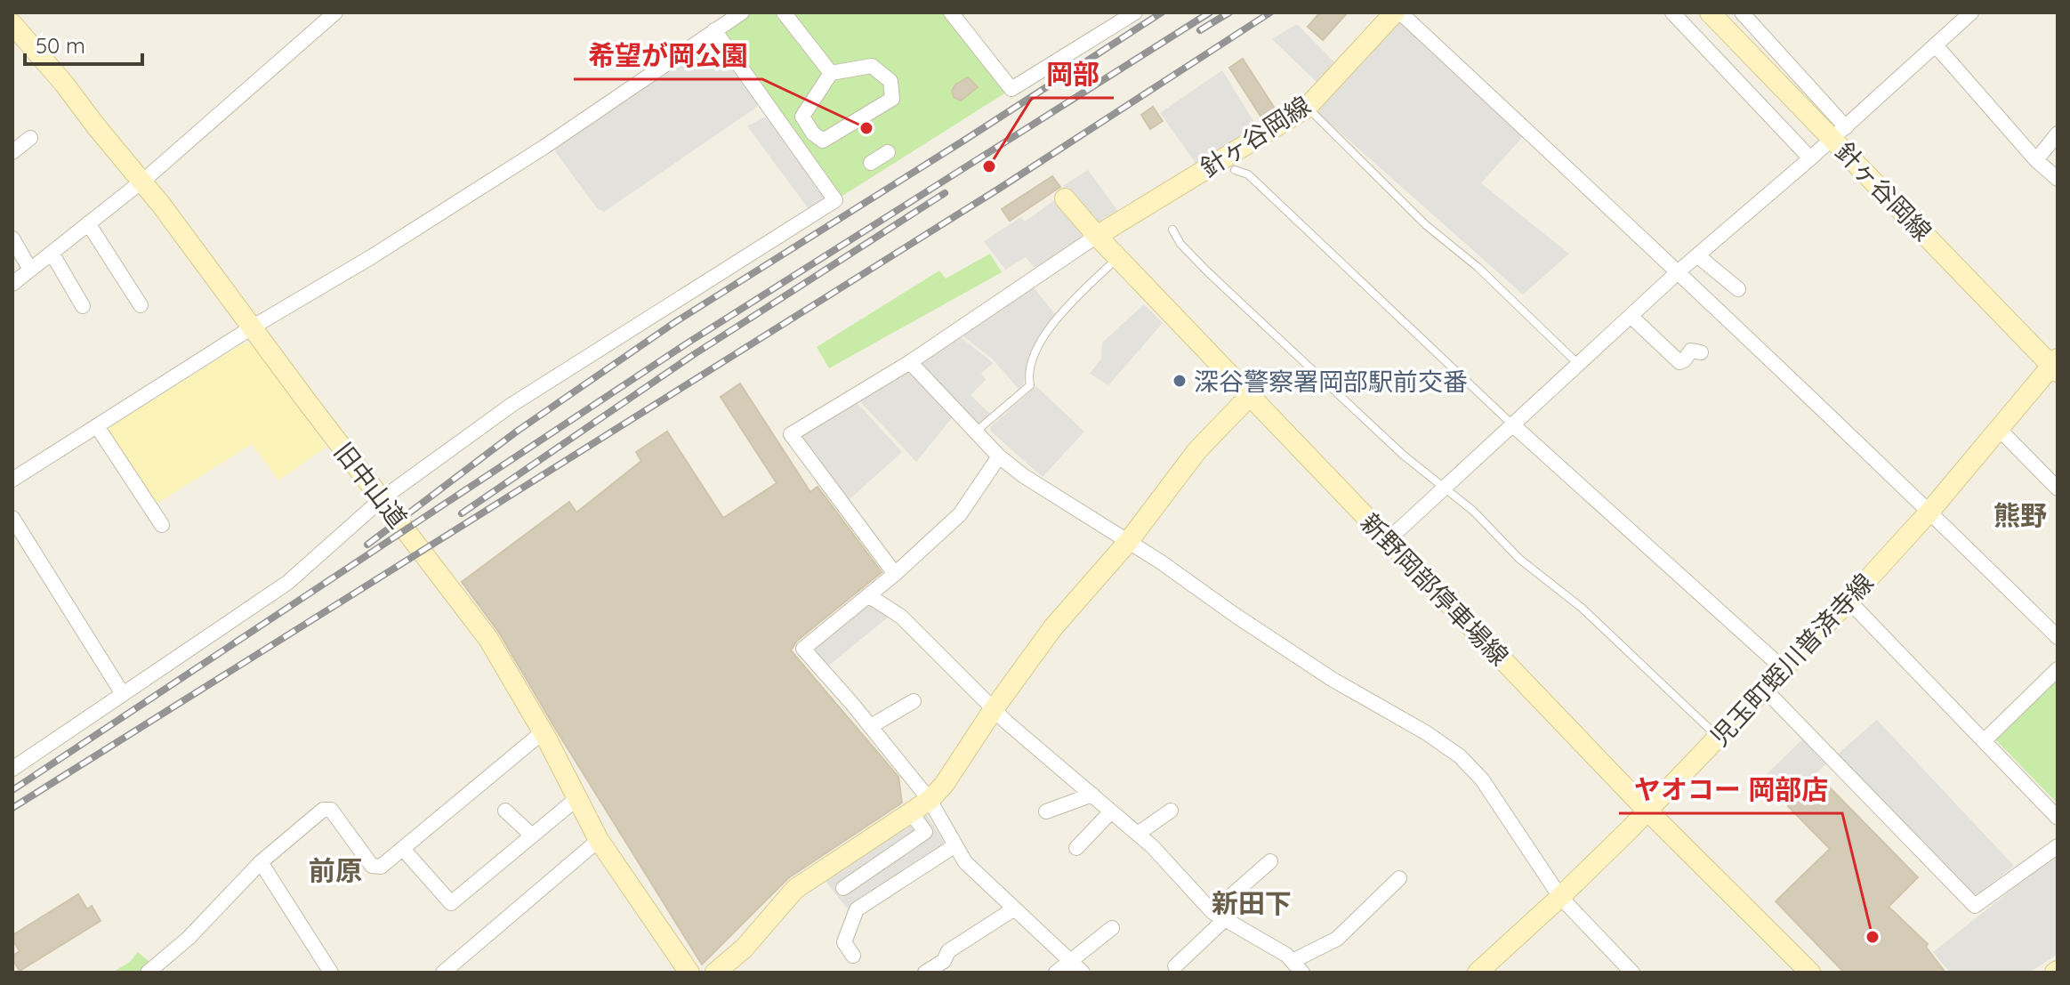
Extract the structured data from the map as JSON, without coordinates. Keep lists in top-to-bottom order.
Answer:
{
  "streets": {
    "main road": [
      "針ヶ谷岡線",
      "旧中山道",
      "新野岡部停車場線",
      "児玉町蛭川普済寺線"
    ]
  },
  "crossings": [
    ["針ヶ谷岡線", "新野岡部停車場線"],
    ["針ヶ谷岡線", "児玉町蛭川普済寺線"],
    ["新野岡部停車場線", "児玉町蛭川普済寺線"]
  ],
  "districts": ["熊野", "前原", "新田下"],
  "places": [
    "希望が岡公園",
    "岡部",
    "深谷警察署岡部駅前交番",
    "ヤオコー 岡部店"
  ],
  "scale_bar": "50 m"
}
